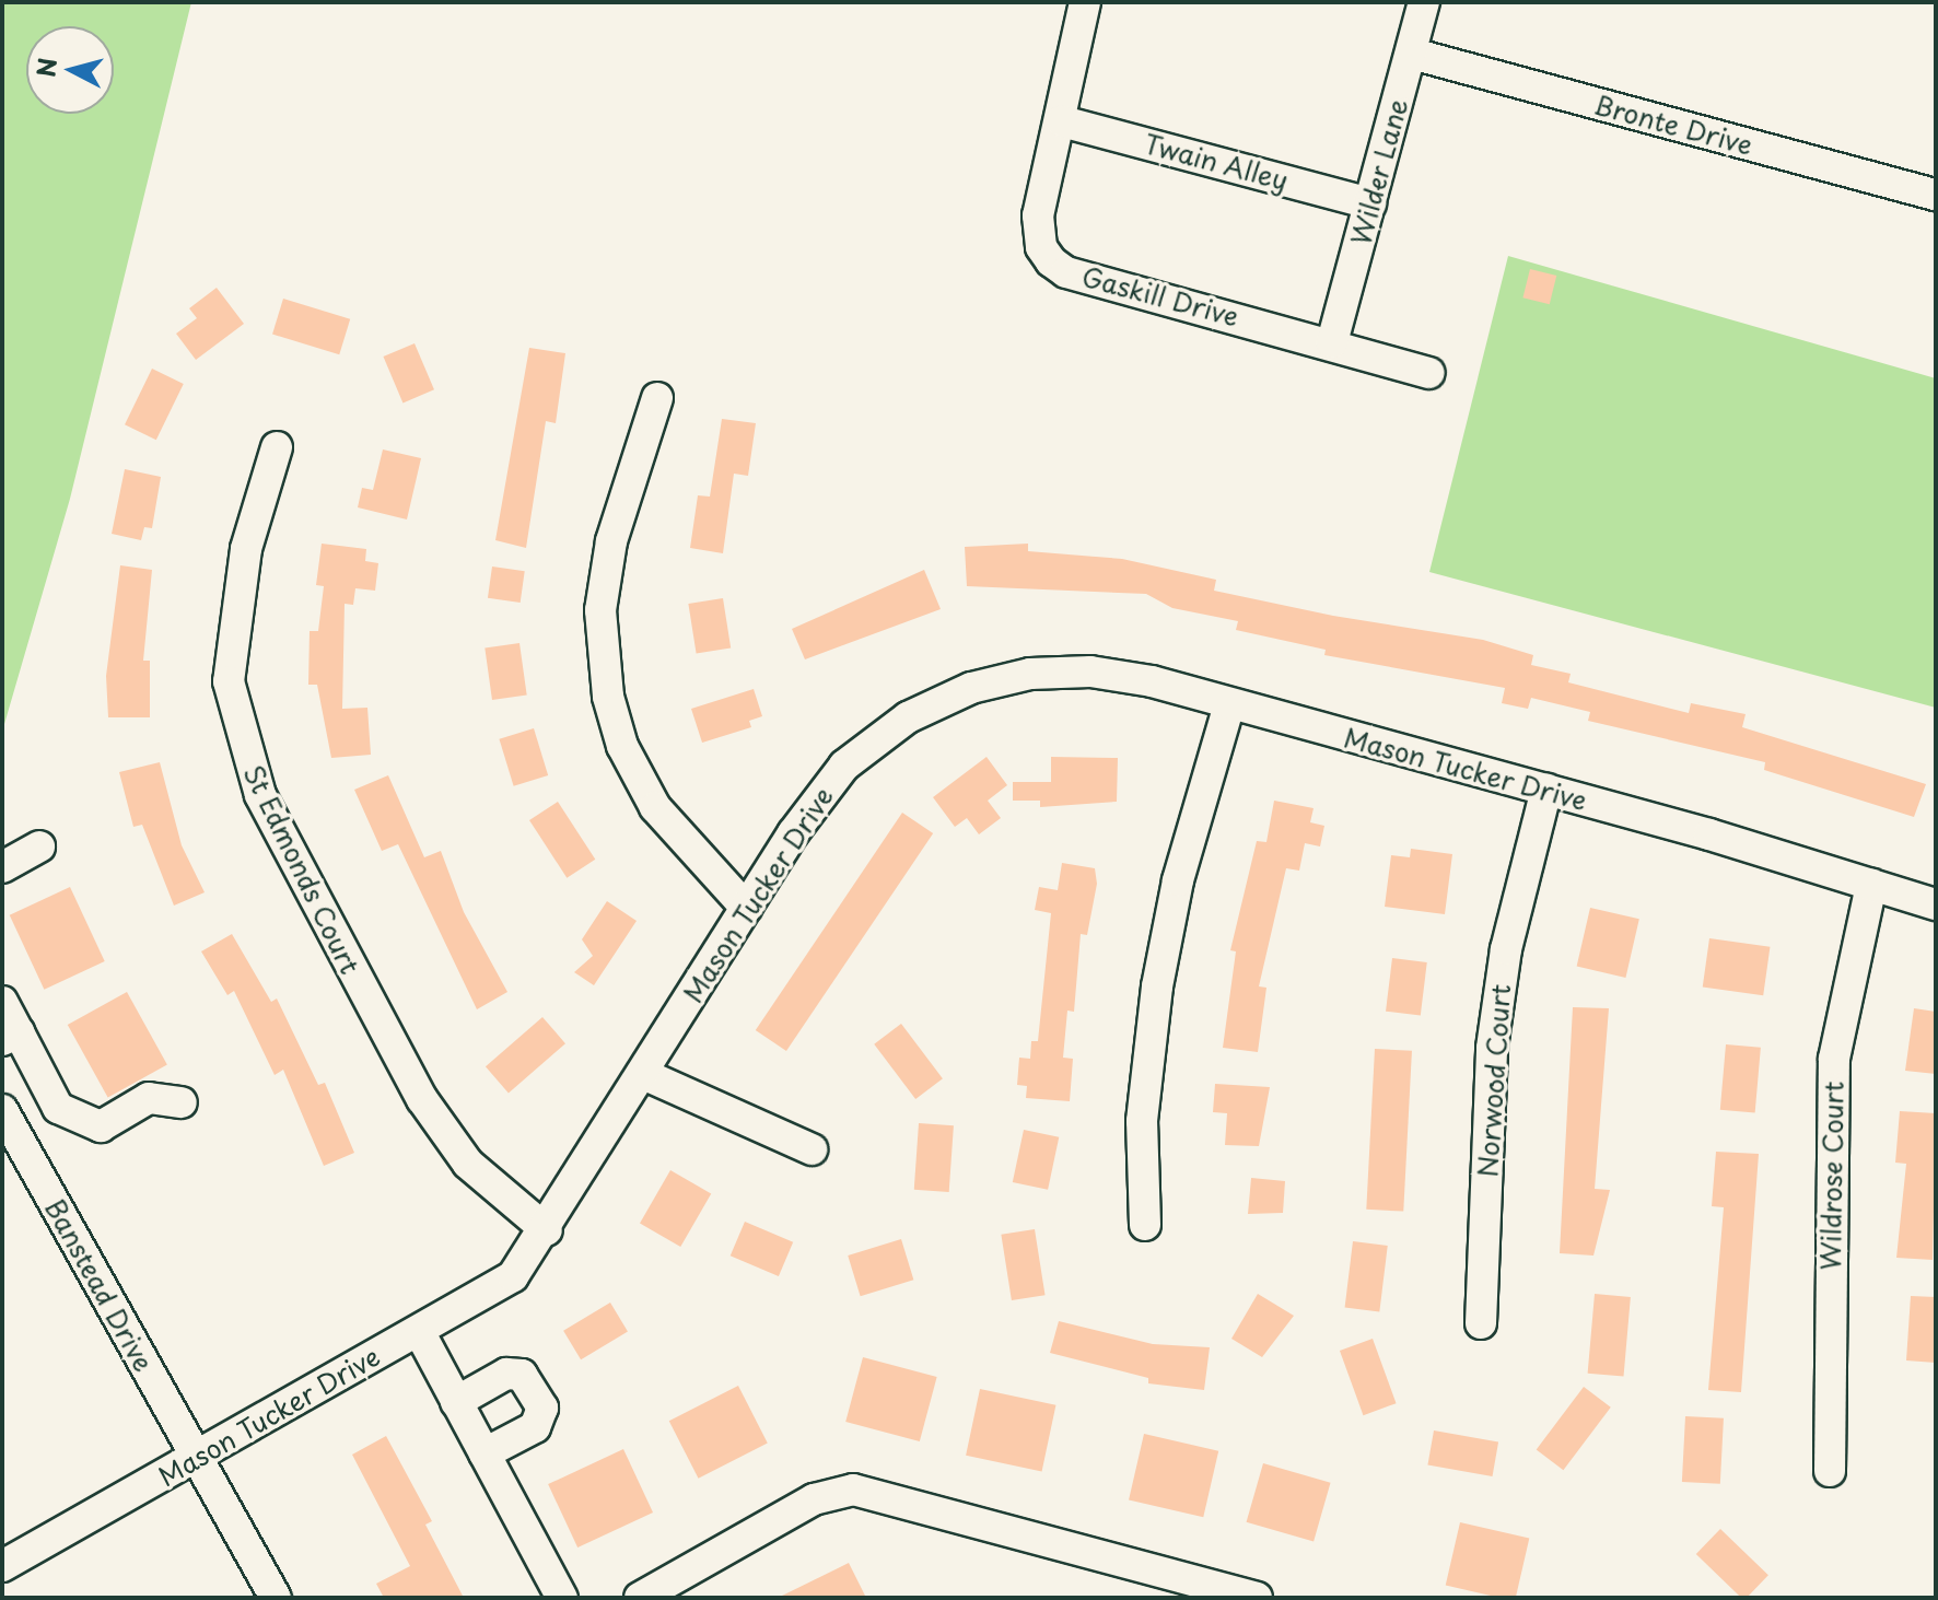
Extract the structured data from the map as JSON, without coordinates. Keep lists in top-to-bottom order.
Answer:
{
  "streets": {
    "street": [
      "Bronte Drive",
      "Twain Alley",
      "Wilder Lane",
      "Gaskill Drive",
      "Mason Tucker Drive",
      "St Edmonds Court",
      "Norwood Court",
      "Wildrose Court",
      "Banstead Drive"
    ]
  },
  "crossings": [
    ["Bronte Drive", "Wilder Lane"],
    ["Twain Alley", "Wilder Lane"],
    ["Twain Alley", "Gaskill Drive"],
    ["Wilder Lane", "Gaskill Drive"],
    ["Mason Tucker Drive", "St Edmonds Court"],
    ["Mason Tucker Drive", "Norwood Court"],
    ["Mason Tucker Drive", "Wildrose Court"],
    ["Mason Tucker Drive", "Banstead Drive"]
  ],
  "north": "left"
}
